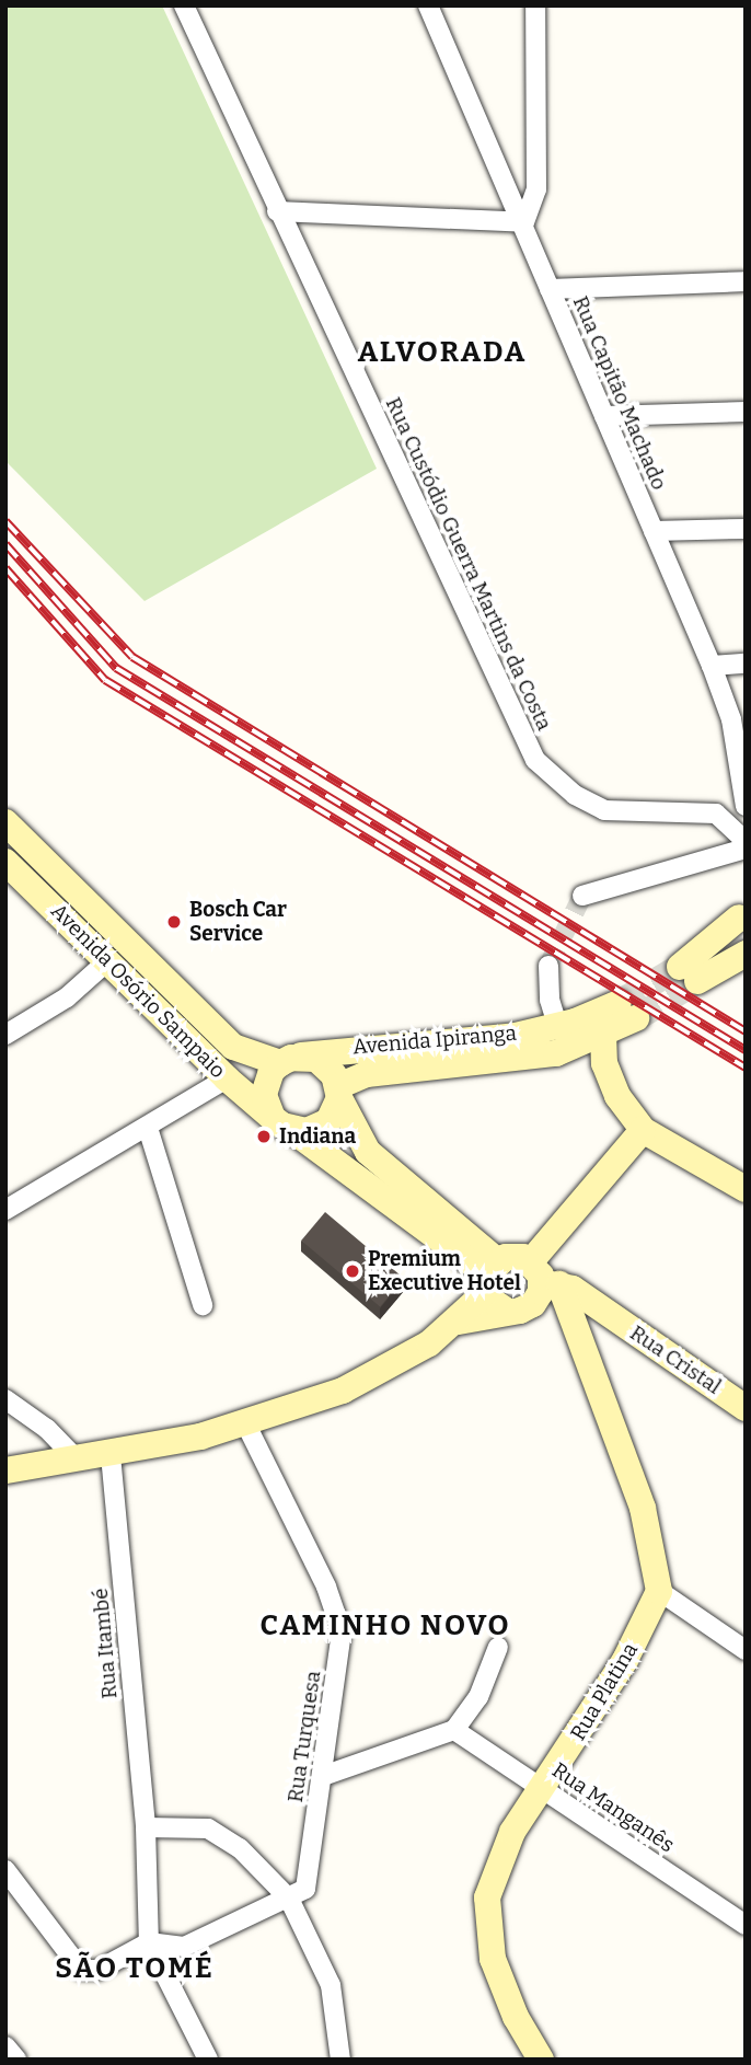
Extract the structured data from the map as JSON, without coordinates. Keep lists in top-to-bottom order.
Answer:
{
  "streets": {
    "street": [
      "Rua Capitão Machado",
      "Rua Custódio Guerra Martins da Costa",
      "Avenida Osório Sampaio",
      "Avenida Ipiranga",
      "Rua Cristal",
      "Rua Itambé",
      "Rua Platina",
      "Rua Turquesa",
      "Rua Manganês"
    ]
  },
  "crossings": [
    ["Avenida Osório Sampaio", "Avenida Ipiranga"],
    ["Rua Platina", "Rua Manganês"]
  ],
  "districts": ["ALVORADA", "CAMINHO NOVO", "SÃO TOMÉ"],
  "places": ["Bosch Car Service", "Indiana", "Premium Executive Hotel"]
}
